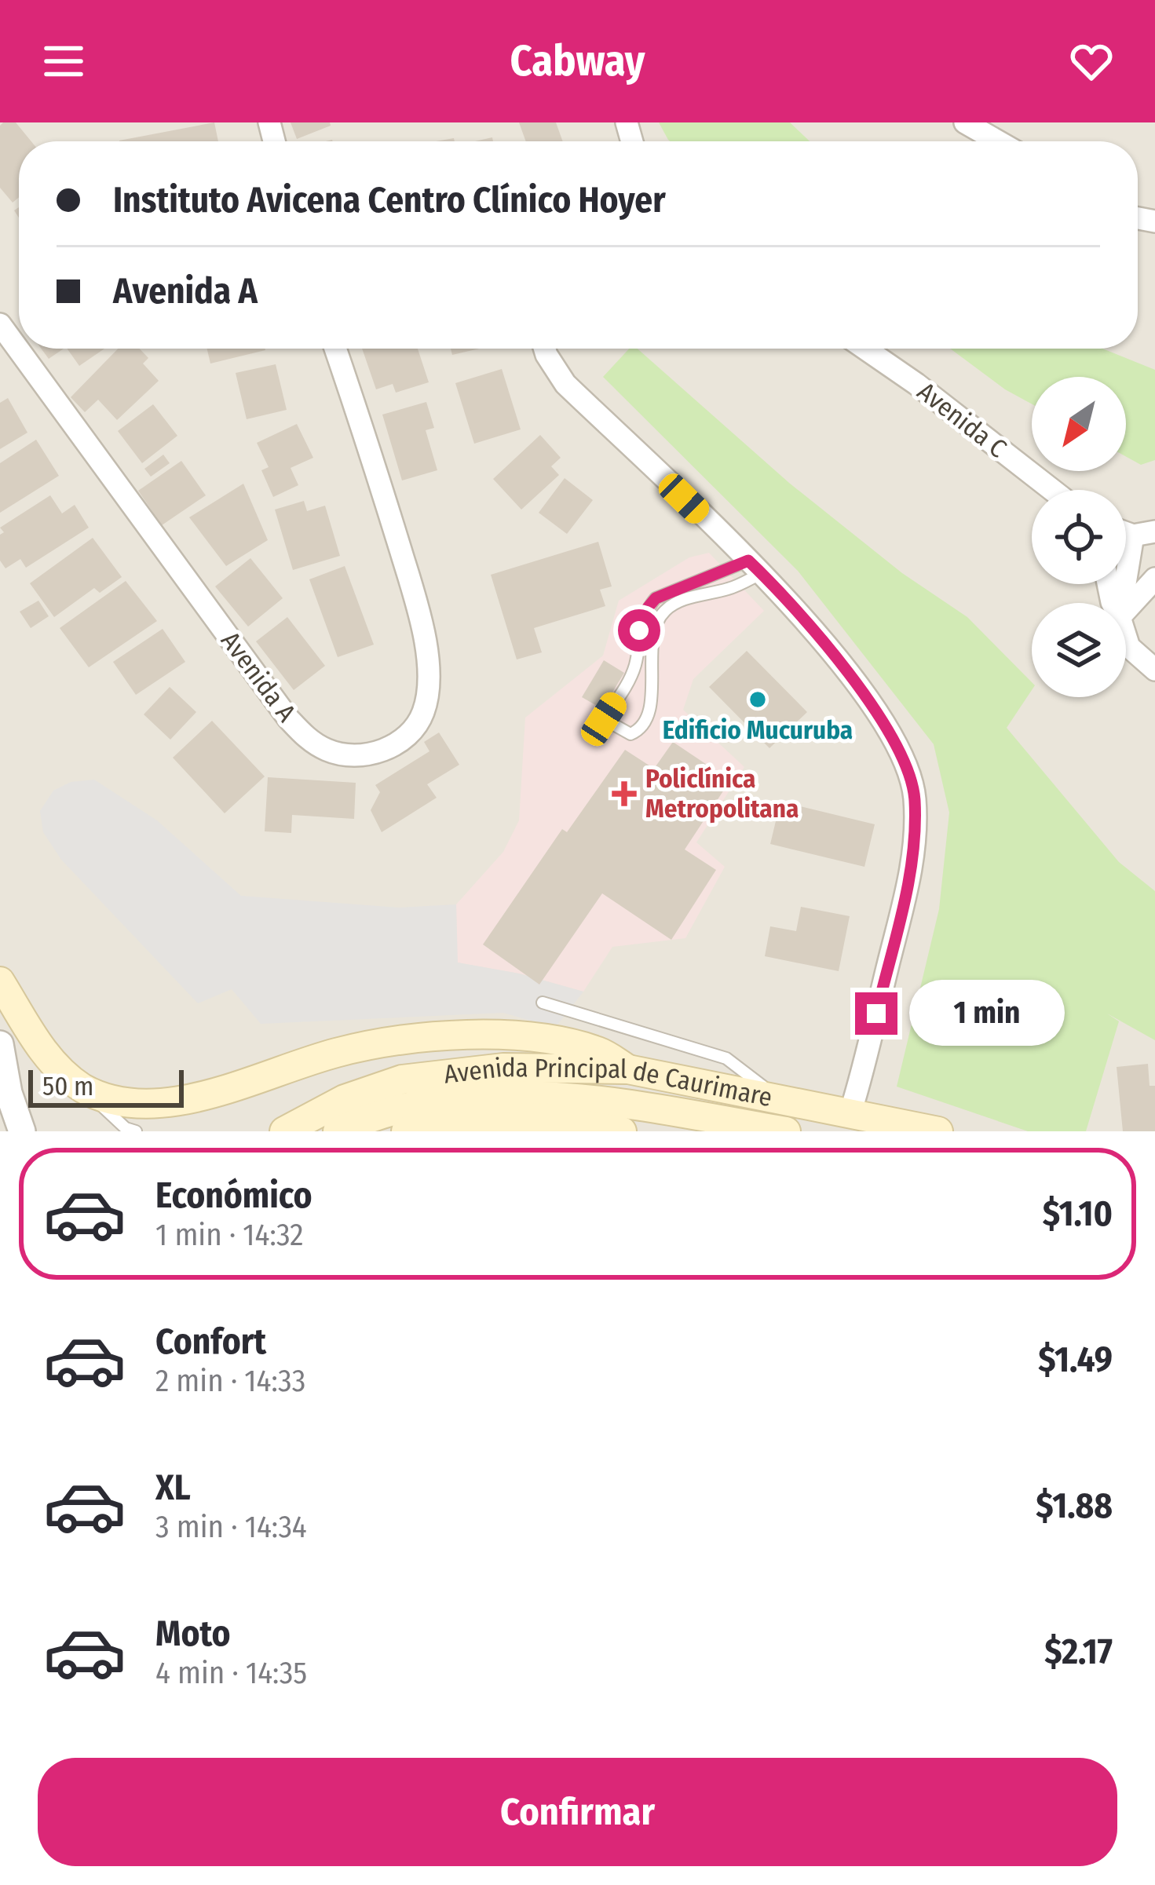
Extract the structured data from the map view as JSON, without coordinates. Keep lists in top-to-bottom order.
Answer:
{
  "streets": {
    "main road": ["Avenida Principal de Caurimare"],
    "street": ["Avenida C", "Avenida A"]
  },
  "places": {
    "other": ["Edificio Mucuruba"],
    "health": ["Policlínica Metropolitana"]
  },
  "scale_bar": "50 m",
  "north": "bottom left",
  "page": {
    "header": "Cabway",
    "banner": ["Instituto Avicena Centro Clínico Hoyer", "Avenida A"],
    "bubble": "1 min",
    "scale": "50 m",
    "list": [
      {
        "name": "Económico",
        "note": "1 min · 14:32",
        "value": "$1.10"
      },
      {
        "name": "Confort",
        "note": "2 min · 14:33",
        "value": "$1.49"
      },
      {
        "name": "XL",
        "note": "3 min · 14:34",
        "value": "$1.88"
      },
      {
        "name": "Moto",
        "note": "4 min · 14:35",
        "value": "$2.17"
      }
    ],
    "buttons": "Confirmar"
  }
}
